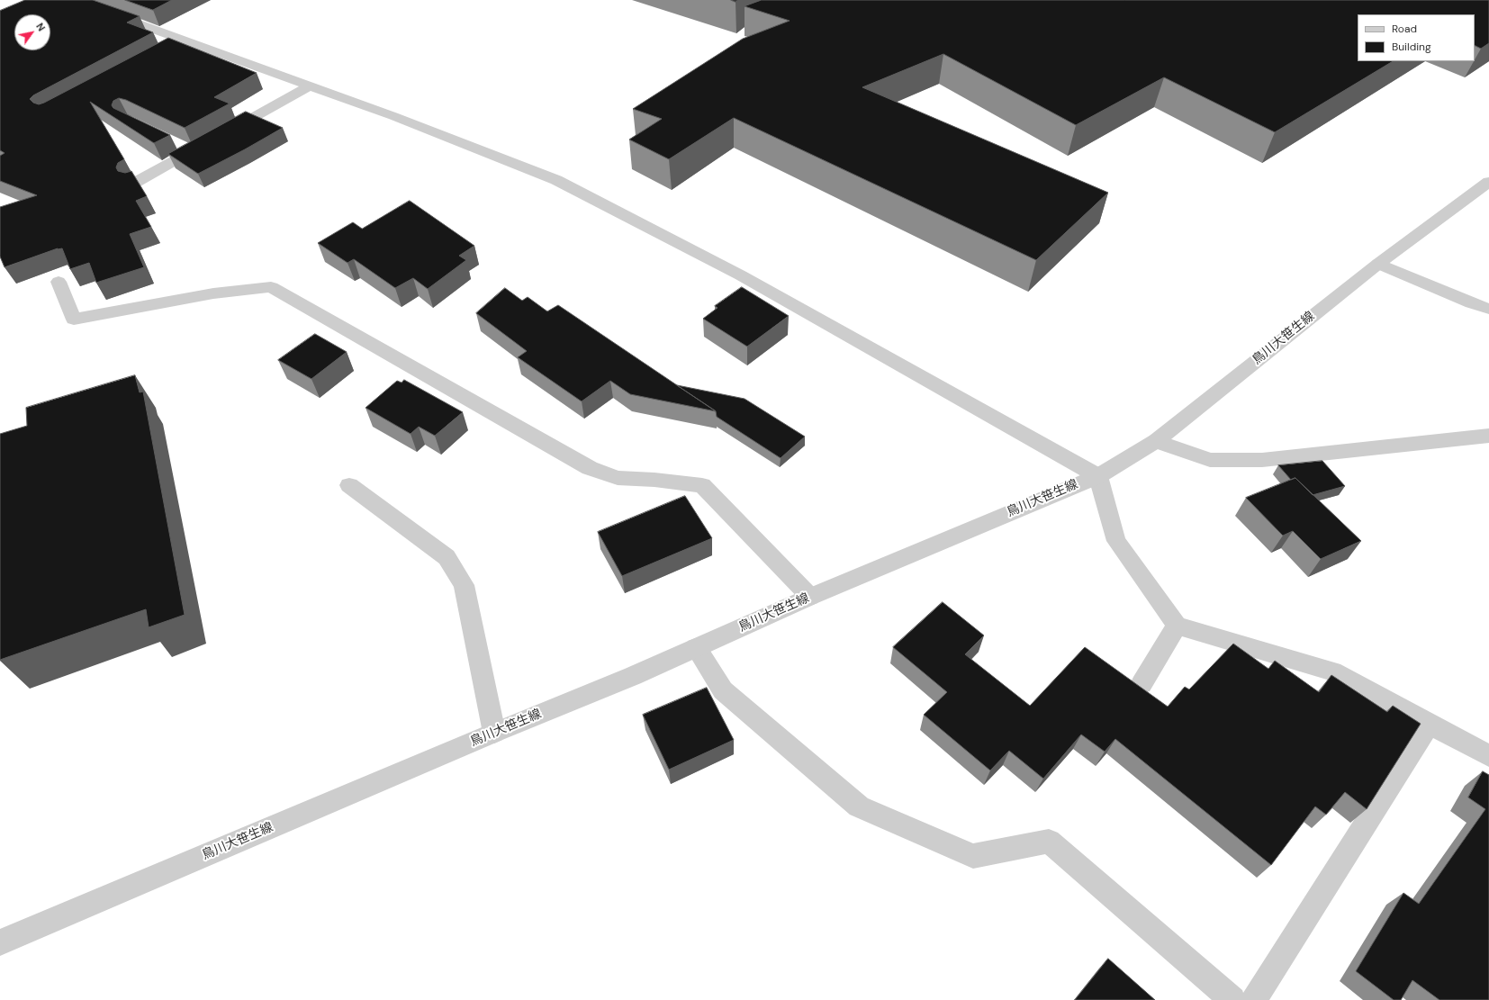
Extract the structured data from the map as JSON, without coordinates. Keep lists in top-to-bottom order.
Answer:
{
  "streets": {
    "street": ["鳥川大笹生線"]
  },
  "legend": ["Road", "Building"],
  "north": "top right"
}
